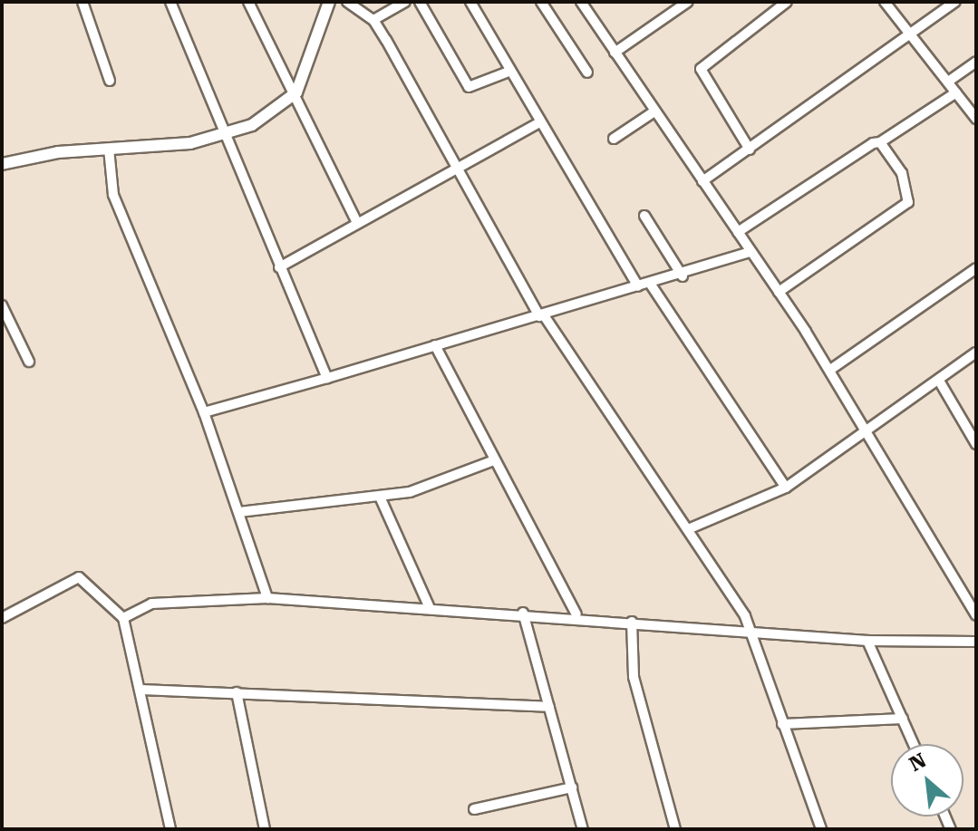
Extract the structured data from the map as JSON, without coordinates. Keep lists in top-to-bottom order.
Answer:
{
  "north": "top left"
}
